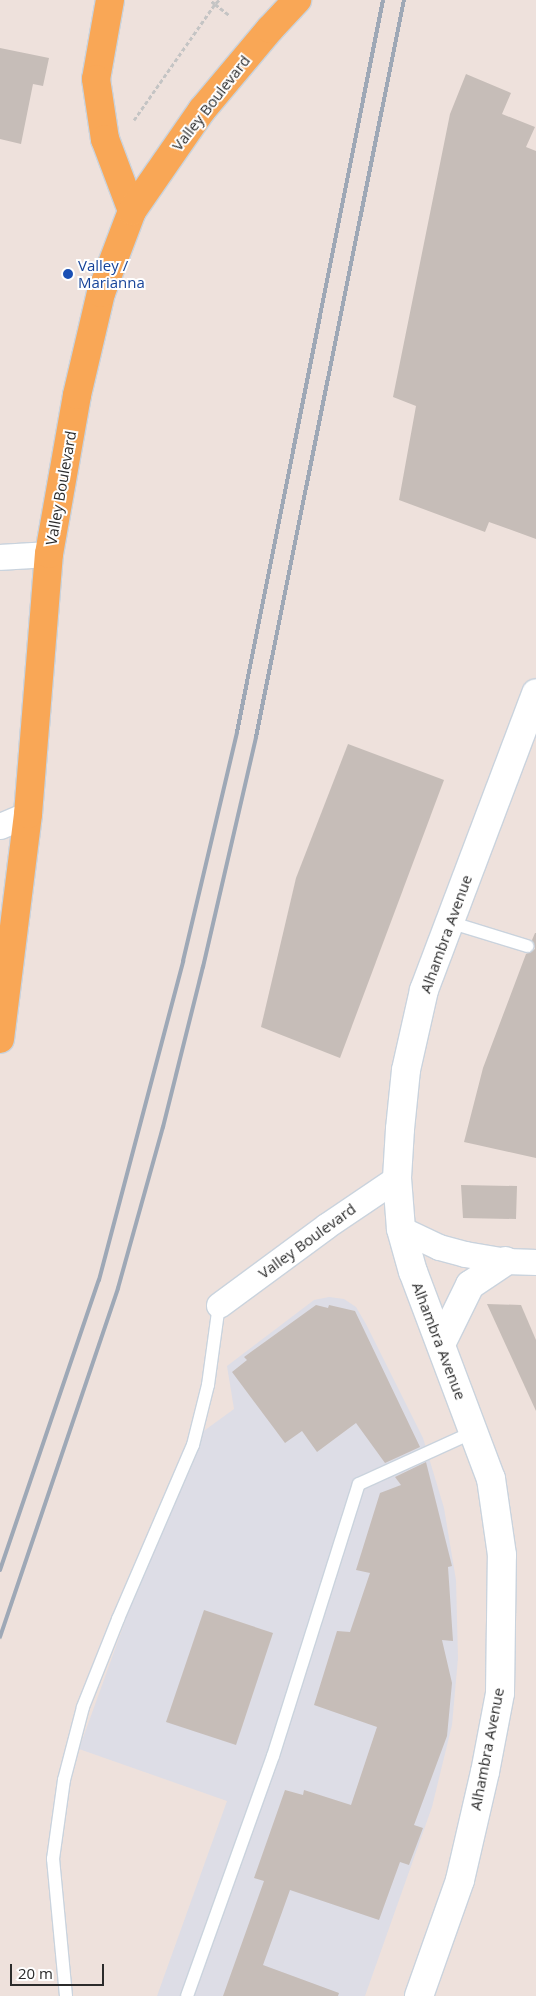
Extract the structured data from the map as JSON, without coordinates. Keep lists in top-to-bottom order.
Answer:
{
  "streets": {
    "main road": ["Valley Boulevard", "Alhambra Avenue"]
  },
  "crossings": [
    ["Valley Boulevard", "Alhambra Avenue"]
  ],
  "places": ["Valley / Marianna"],
  "scale_bar": "20 m"
}
